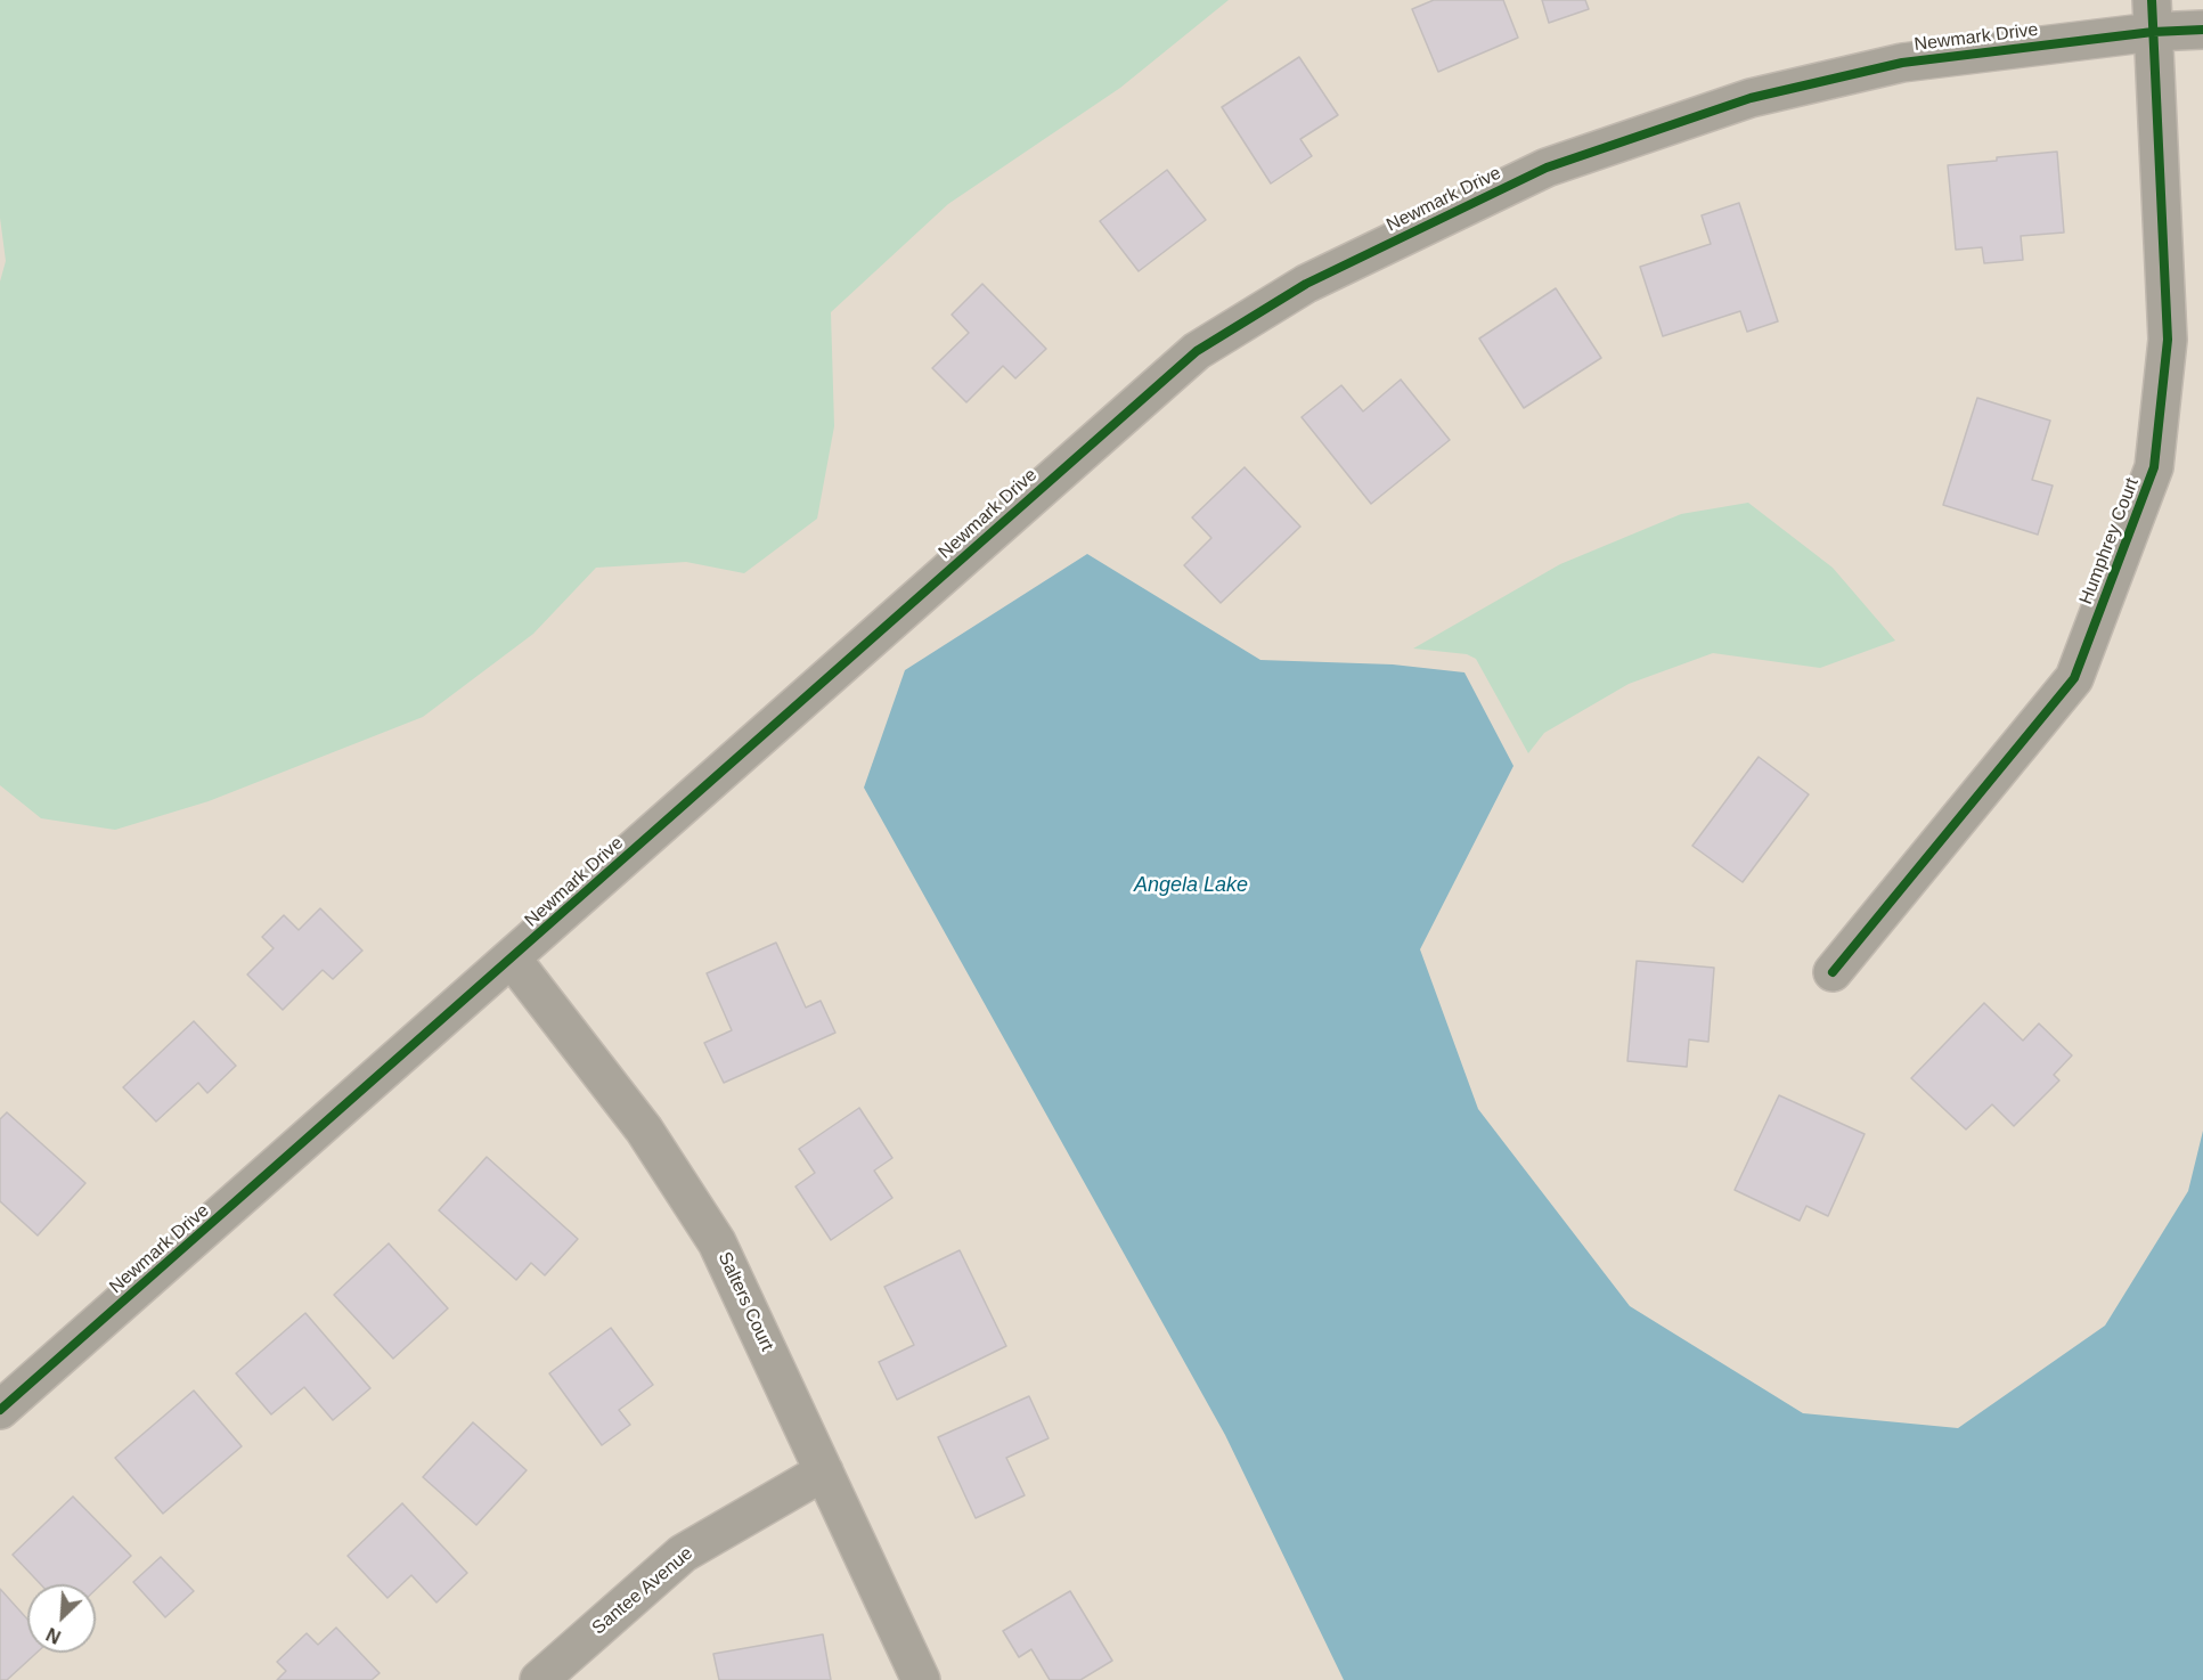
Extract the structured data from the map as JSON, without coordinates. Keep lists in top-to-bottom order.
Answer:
{
  "streets": {
    "street": [
      "Newmark Drive",
      "Humphrey Court",
      "Salters Court",
      "Santee Avenue"
    ]
  },
  "crossings": [
    ["Newmark Drive", "Humphrey Court"],
    ["Newmark Drive", "Salters Court"],
    ["Salters Court", "Santee Avenue"]
  ],
  "water": ["Angela Lake"],
  "north": "bottom left"
}
